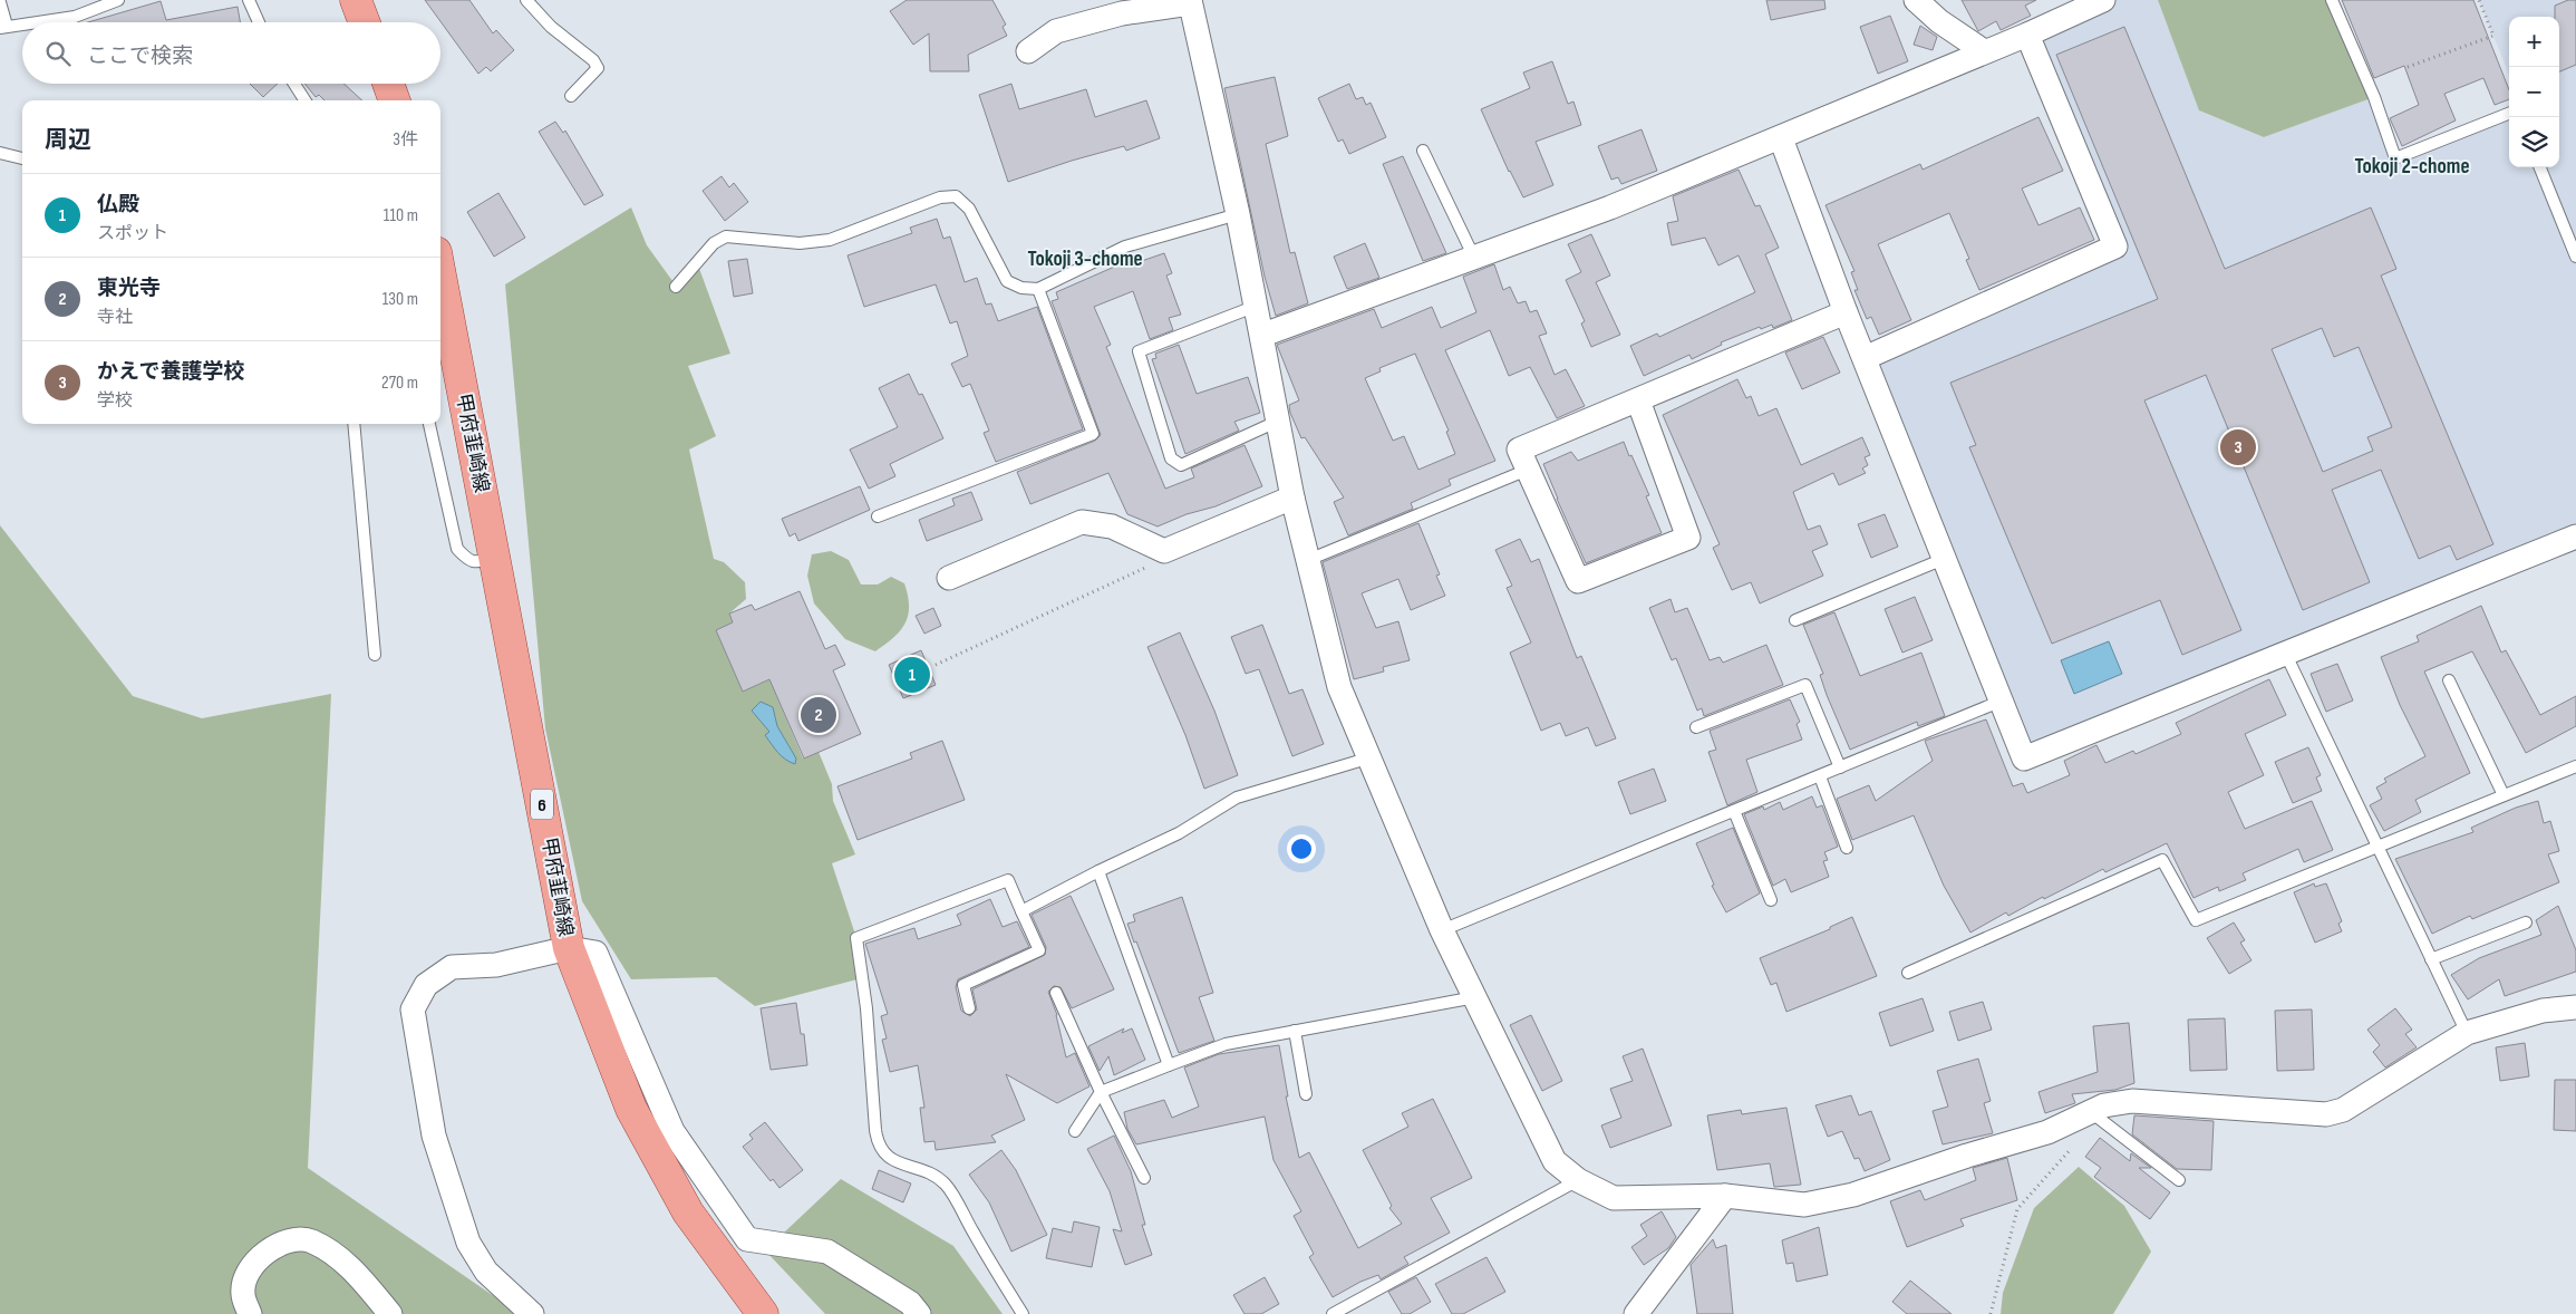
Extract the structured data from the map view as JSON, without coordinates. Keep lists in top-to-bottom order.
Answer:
{
  "streets": {
    "main road": ["甲府韮崎線", "6"]
  },
  "districts": ["Tokoji 2-chome", "Tokoji 3-chome"],
  "page": {
    "map_buttons": ["+", "−"],
    "search": "ここで検索",
    "heading": ["周辺", "3件"],
    "list": [
      {
        "mark": "1",
        "name": "仏殿",
        "note": "スポット",
        "value": "110 m"
      },
      {
        "mark": "2",
        "name": "東光寺",
        "note": "寺社",
        "value": "130 m"
      },
      {
        "mark": "3",
        "name": "かえで養護学校",
        "note": "学校",
        "value": "270 m"
      }
    ],
    "pins": ["3", "1", "2"]
  }
}
